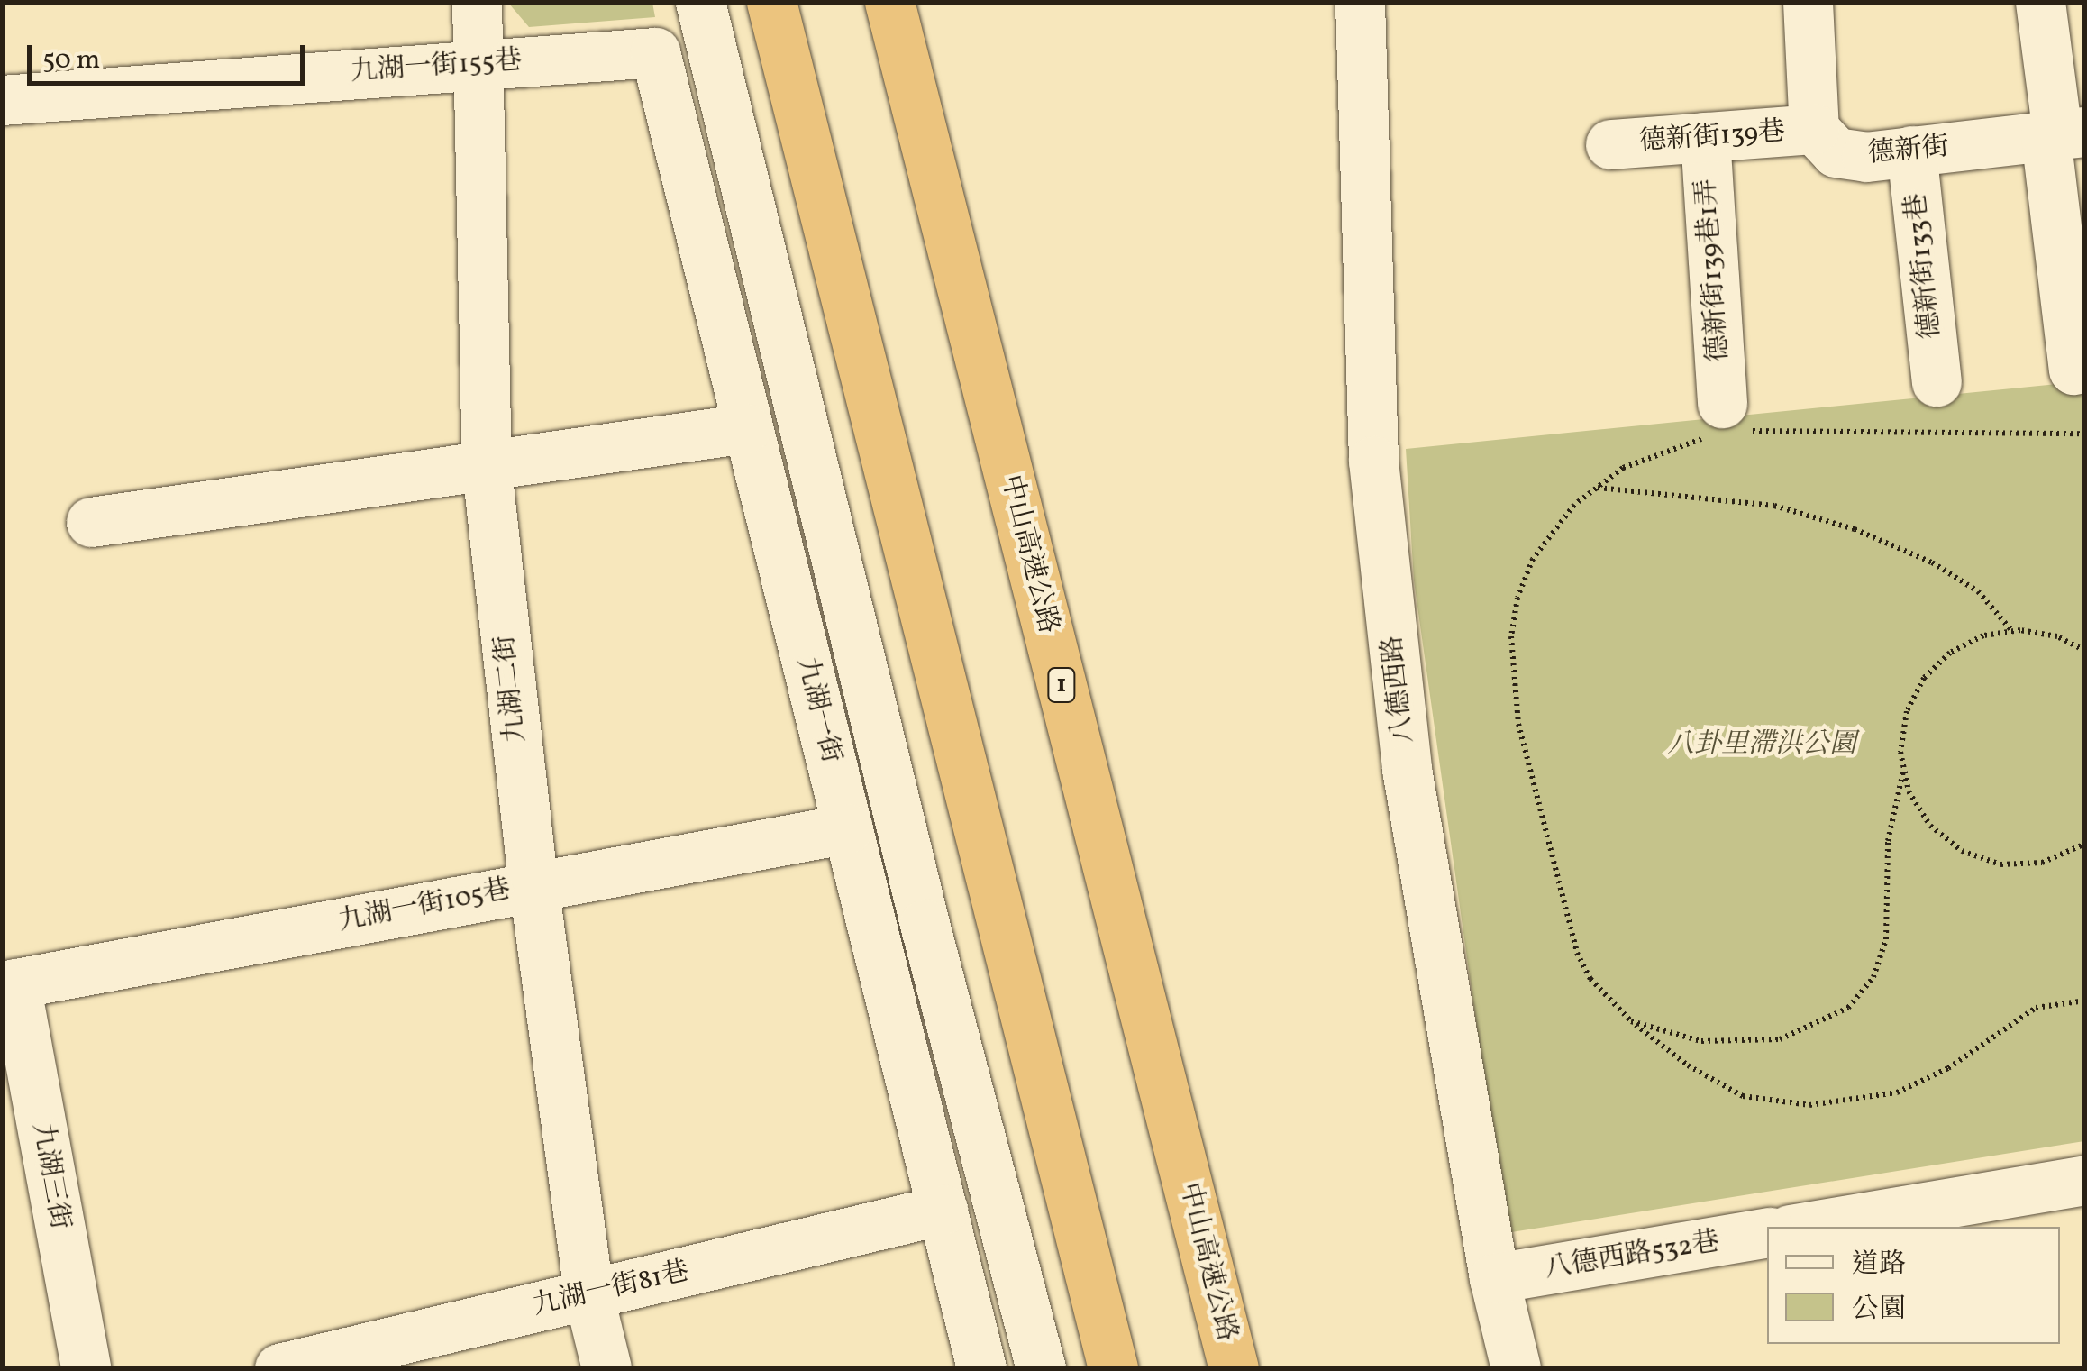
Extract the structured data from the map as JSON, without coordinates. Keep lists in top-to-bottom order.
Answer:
{
  "streets": {
    "highway": ["中山高速公路", "1"],
    "street": [
      "九湖一街155巷",
      "德新街139巷",
      "德新街",
      "德新街133巷",
      "德新街139巷1弄",
      "九湖二街",
      "八德西路",
      "九湖一街",
      "九湖一街105巷",
      "九湖三街",
      "八德西路532巷",
      "九湖一街81巷"
    ]
  },
  "crossings": [
    ["九湖一街155巷", "九湖二街"],
    ["九湖一街155巷", "九湖一街"],
    ["德新街139巷", "德新街"],
    ["德新街139巷", "德新街139巷1弄"],
    ["德新街", "德新街133巷"],
    ["九湖二街", "九湖一街105巷"],
    ["九湖二街", "九湖一街81巷"],
    ["八德西路", "八德西路532巷"],
    ["九湖一街", "九湖一街105巷"],
    ["九湖一街", "九湖一街81巷"],
    ["九湖一街105巷", "九湖三街"]
  ],
  "parks": ["八卦里滯洪公園"],
  "legend": ["道路", "公園"],
  "scale_bar": "50 m"
}
